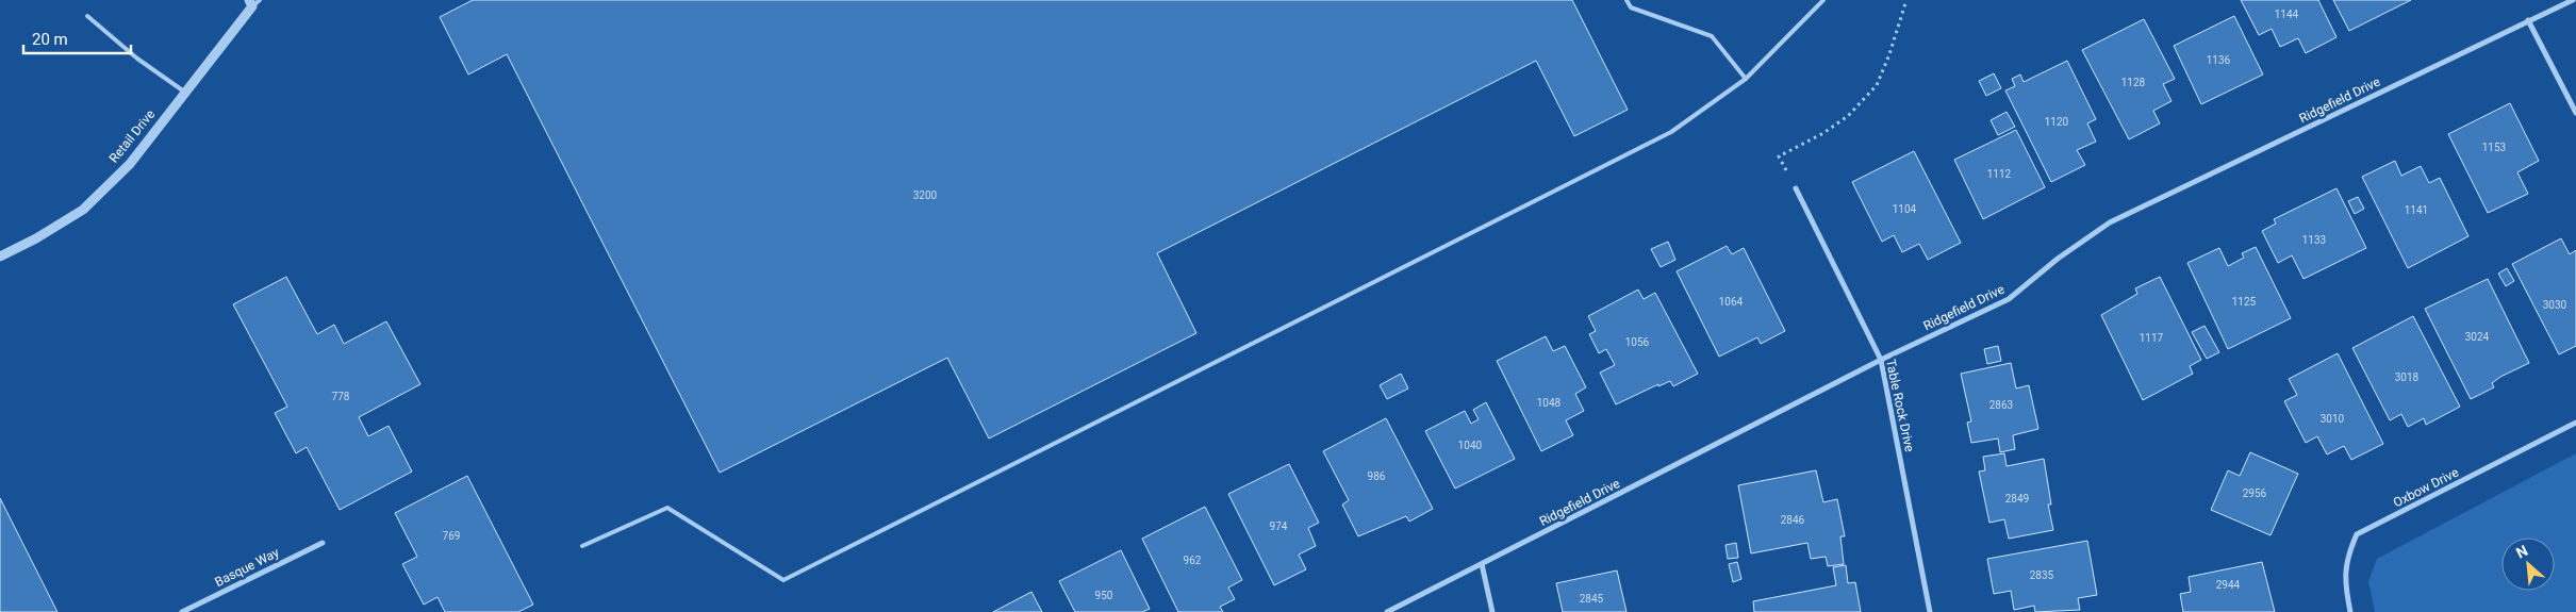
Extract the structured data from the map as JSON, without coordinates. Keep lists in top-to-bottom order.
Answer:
{
  "streets": {
    "street": [
      "Ridgefield Drive",
      "Retail Drive",
      "Table Rock Drive",
      "Oxbow Drive",
      "Basque Way"
    ]
  },
  "crossings": [
    ["Ridgefield Drive", "Table Rock Drive"]
  ],
  "house_numbers": [
    "1144",
    "1136",
    "1128",
    "1120",
    "1153",
    "1112",
    "3200",
    "1104",
    "1141",
    "1133",
    "1064",
    "1125",
    "3030",
    "3024",
    "1117",
    "1056",
    "3018",
    "778",
    "1048",
    "2863",
    "3010",
    "1040",
    "986",
    "2956",
    "2849",
    "2846",
    "974",
    "769",
    "962",
    "2835",
    "2944",
    "950",
    "2845"
  ],
  "scale_bar": "20 m",
  "north": "top left"
}
